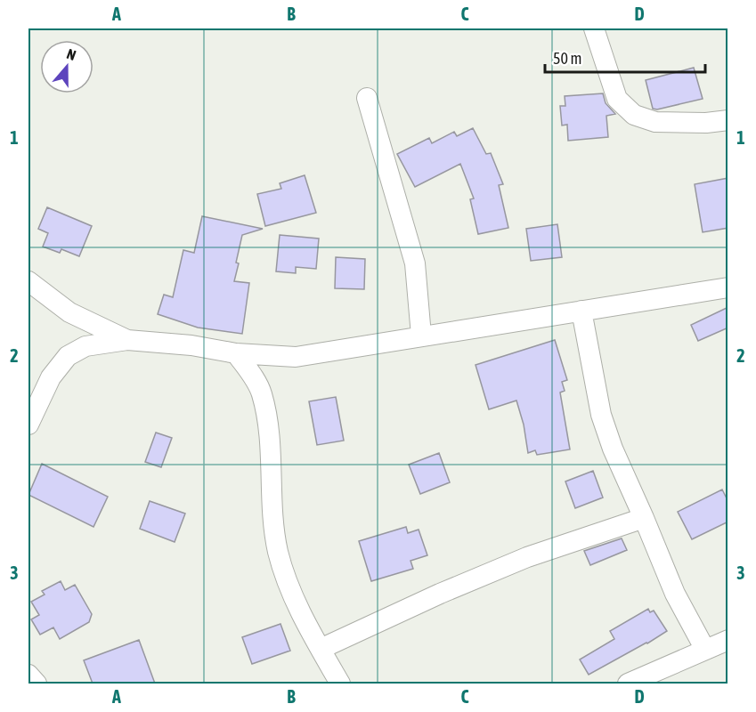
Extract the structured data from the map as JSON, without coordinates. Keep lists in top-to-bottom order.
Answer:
{
  "scale_bar": "50 m",
  "north": "top",
  "grid": {
    "columns": [
      "A",
      "B",
      "C",
      "D"
    ],
    "rows": ["1", "2", "3"]
  }
}
